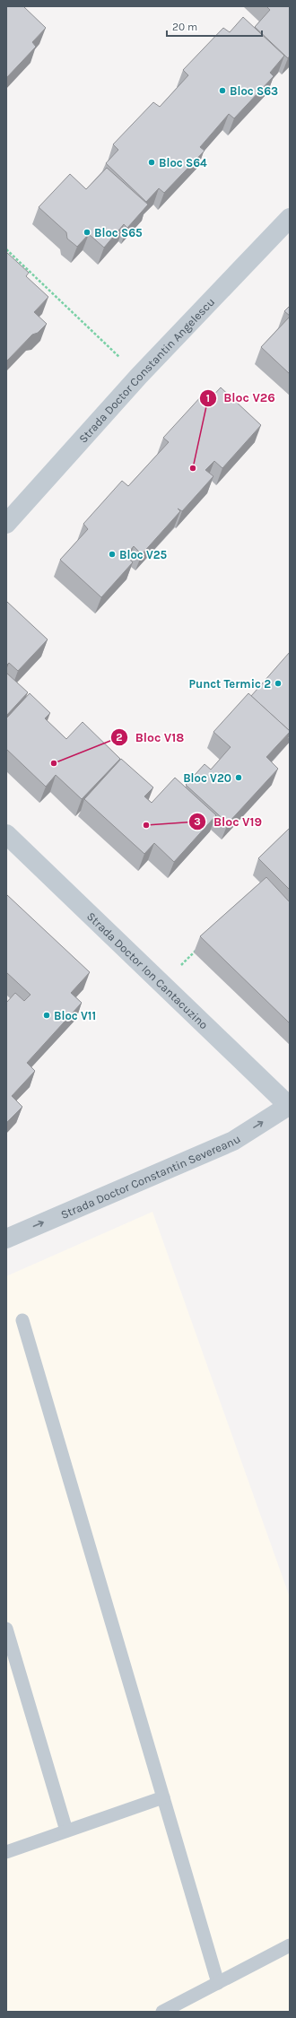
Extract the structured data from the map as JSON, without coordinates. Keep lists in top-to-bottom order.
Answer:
{
  "streets": {
    "street": ["Strada Doctor Constantin Angelescu", "Strada Doctor Ion Cantacuzino", "Strada Doctor Constantin Severeanu"]
  },
  "crossings": [
    ["Strada Doctor Ion Cantacuzino", "Strada Doctor Constantin Severeanu"]
  ],
  "one_way": ["Strada Doctor Constantin Severeanu"],
  "places": [
    "Bloc S63",
    "Bloc S64",
    "Bloc S65",
    "Bloc V26",
    "Bloc V25",
    "Punct Termic 2",
    "Bloc V18",
    "Bloc V20",
    "Bloc V19",
    "Bloc V11"
  ],
  "scale_bar": "20 m"
}
